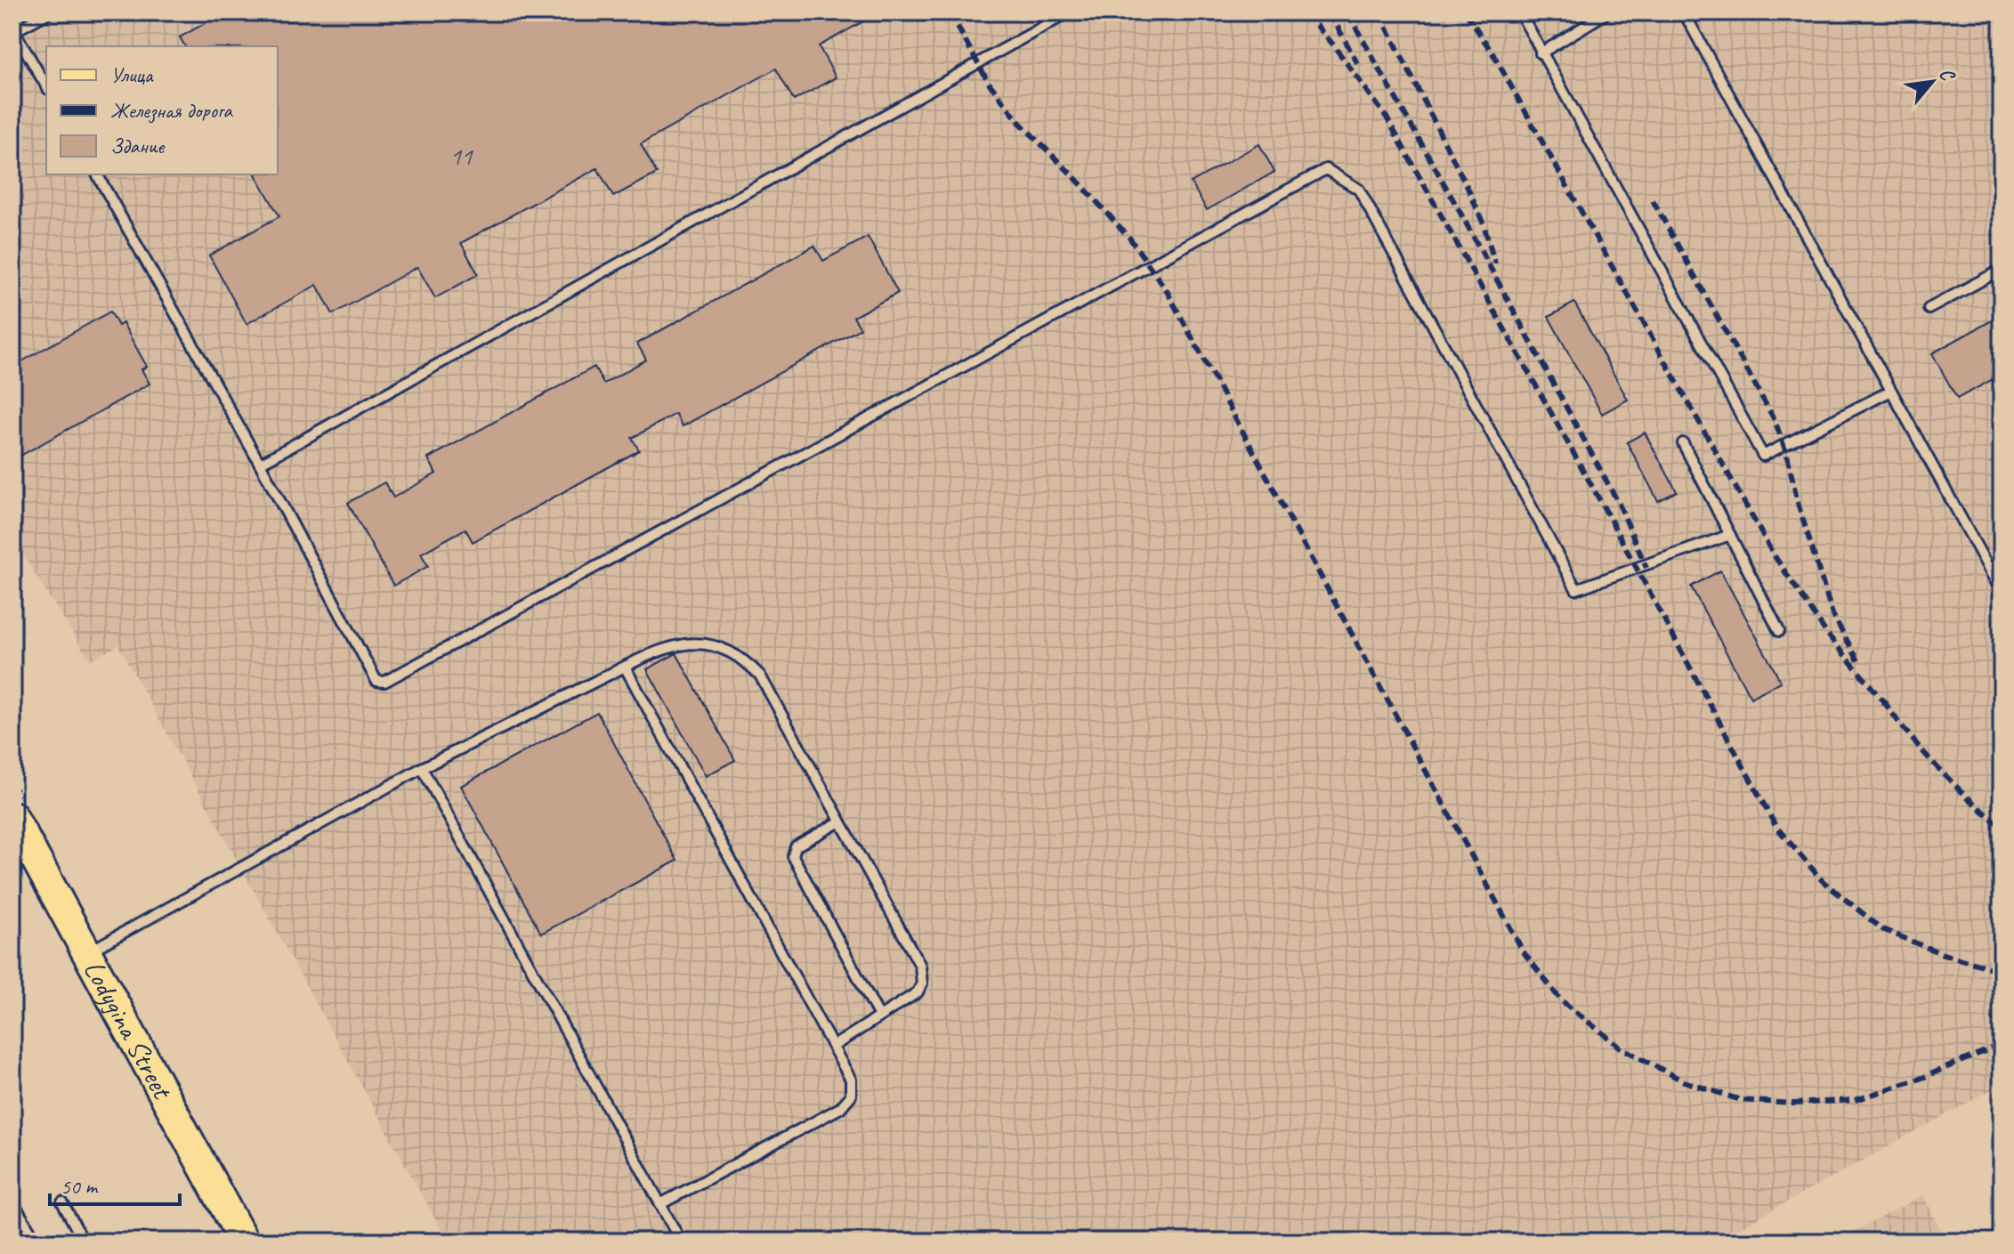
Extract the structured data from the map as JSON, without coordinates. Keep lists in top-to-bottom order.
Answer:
{
  "streets": {
    "main road": ["Lodygina Street"]
  },
  "house_numbers": ["11"],
  "legend": ["Улица", "Железная дорога", "Здание"],
  "scale_bar": "50 m",
  "north": "top right"
}
